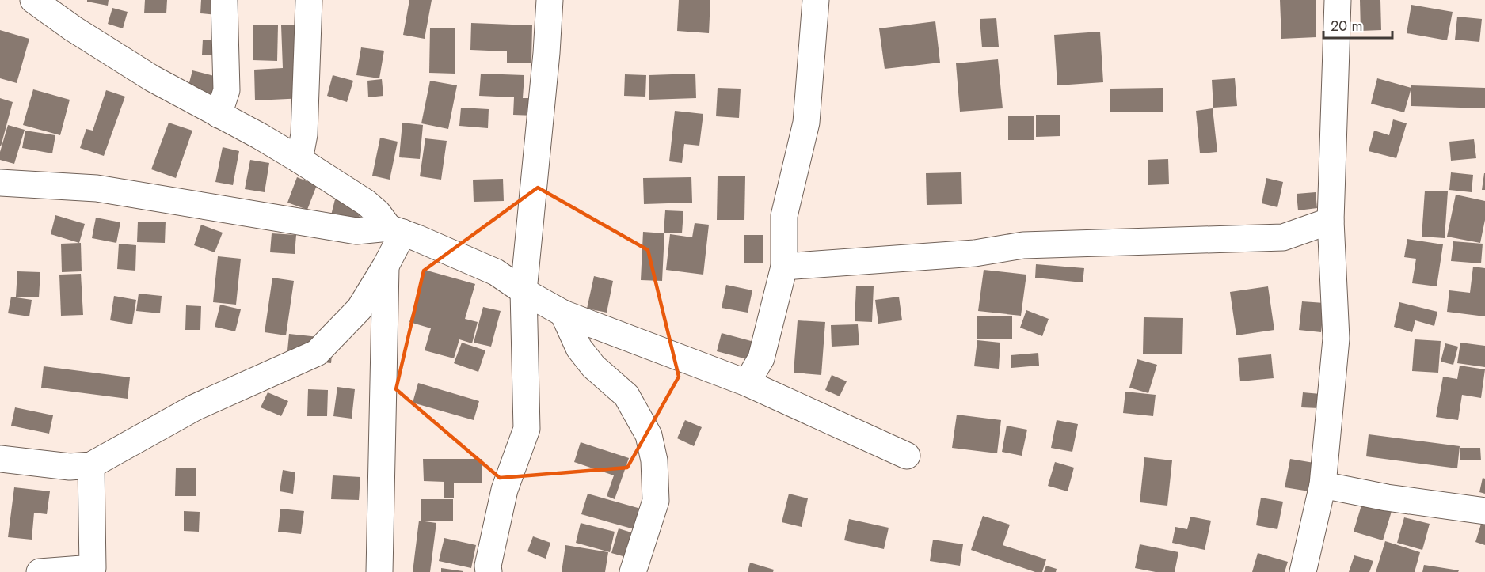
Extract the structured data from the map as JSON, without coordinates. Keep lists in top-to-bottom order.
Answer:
{
  "scale_bar": "20 m"
}
